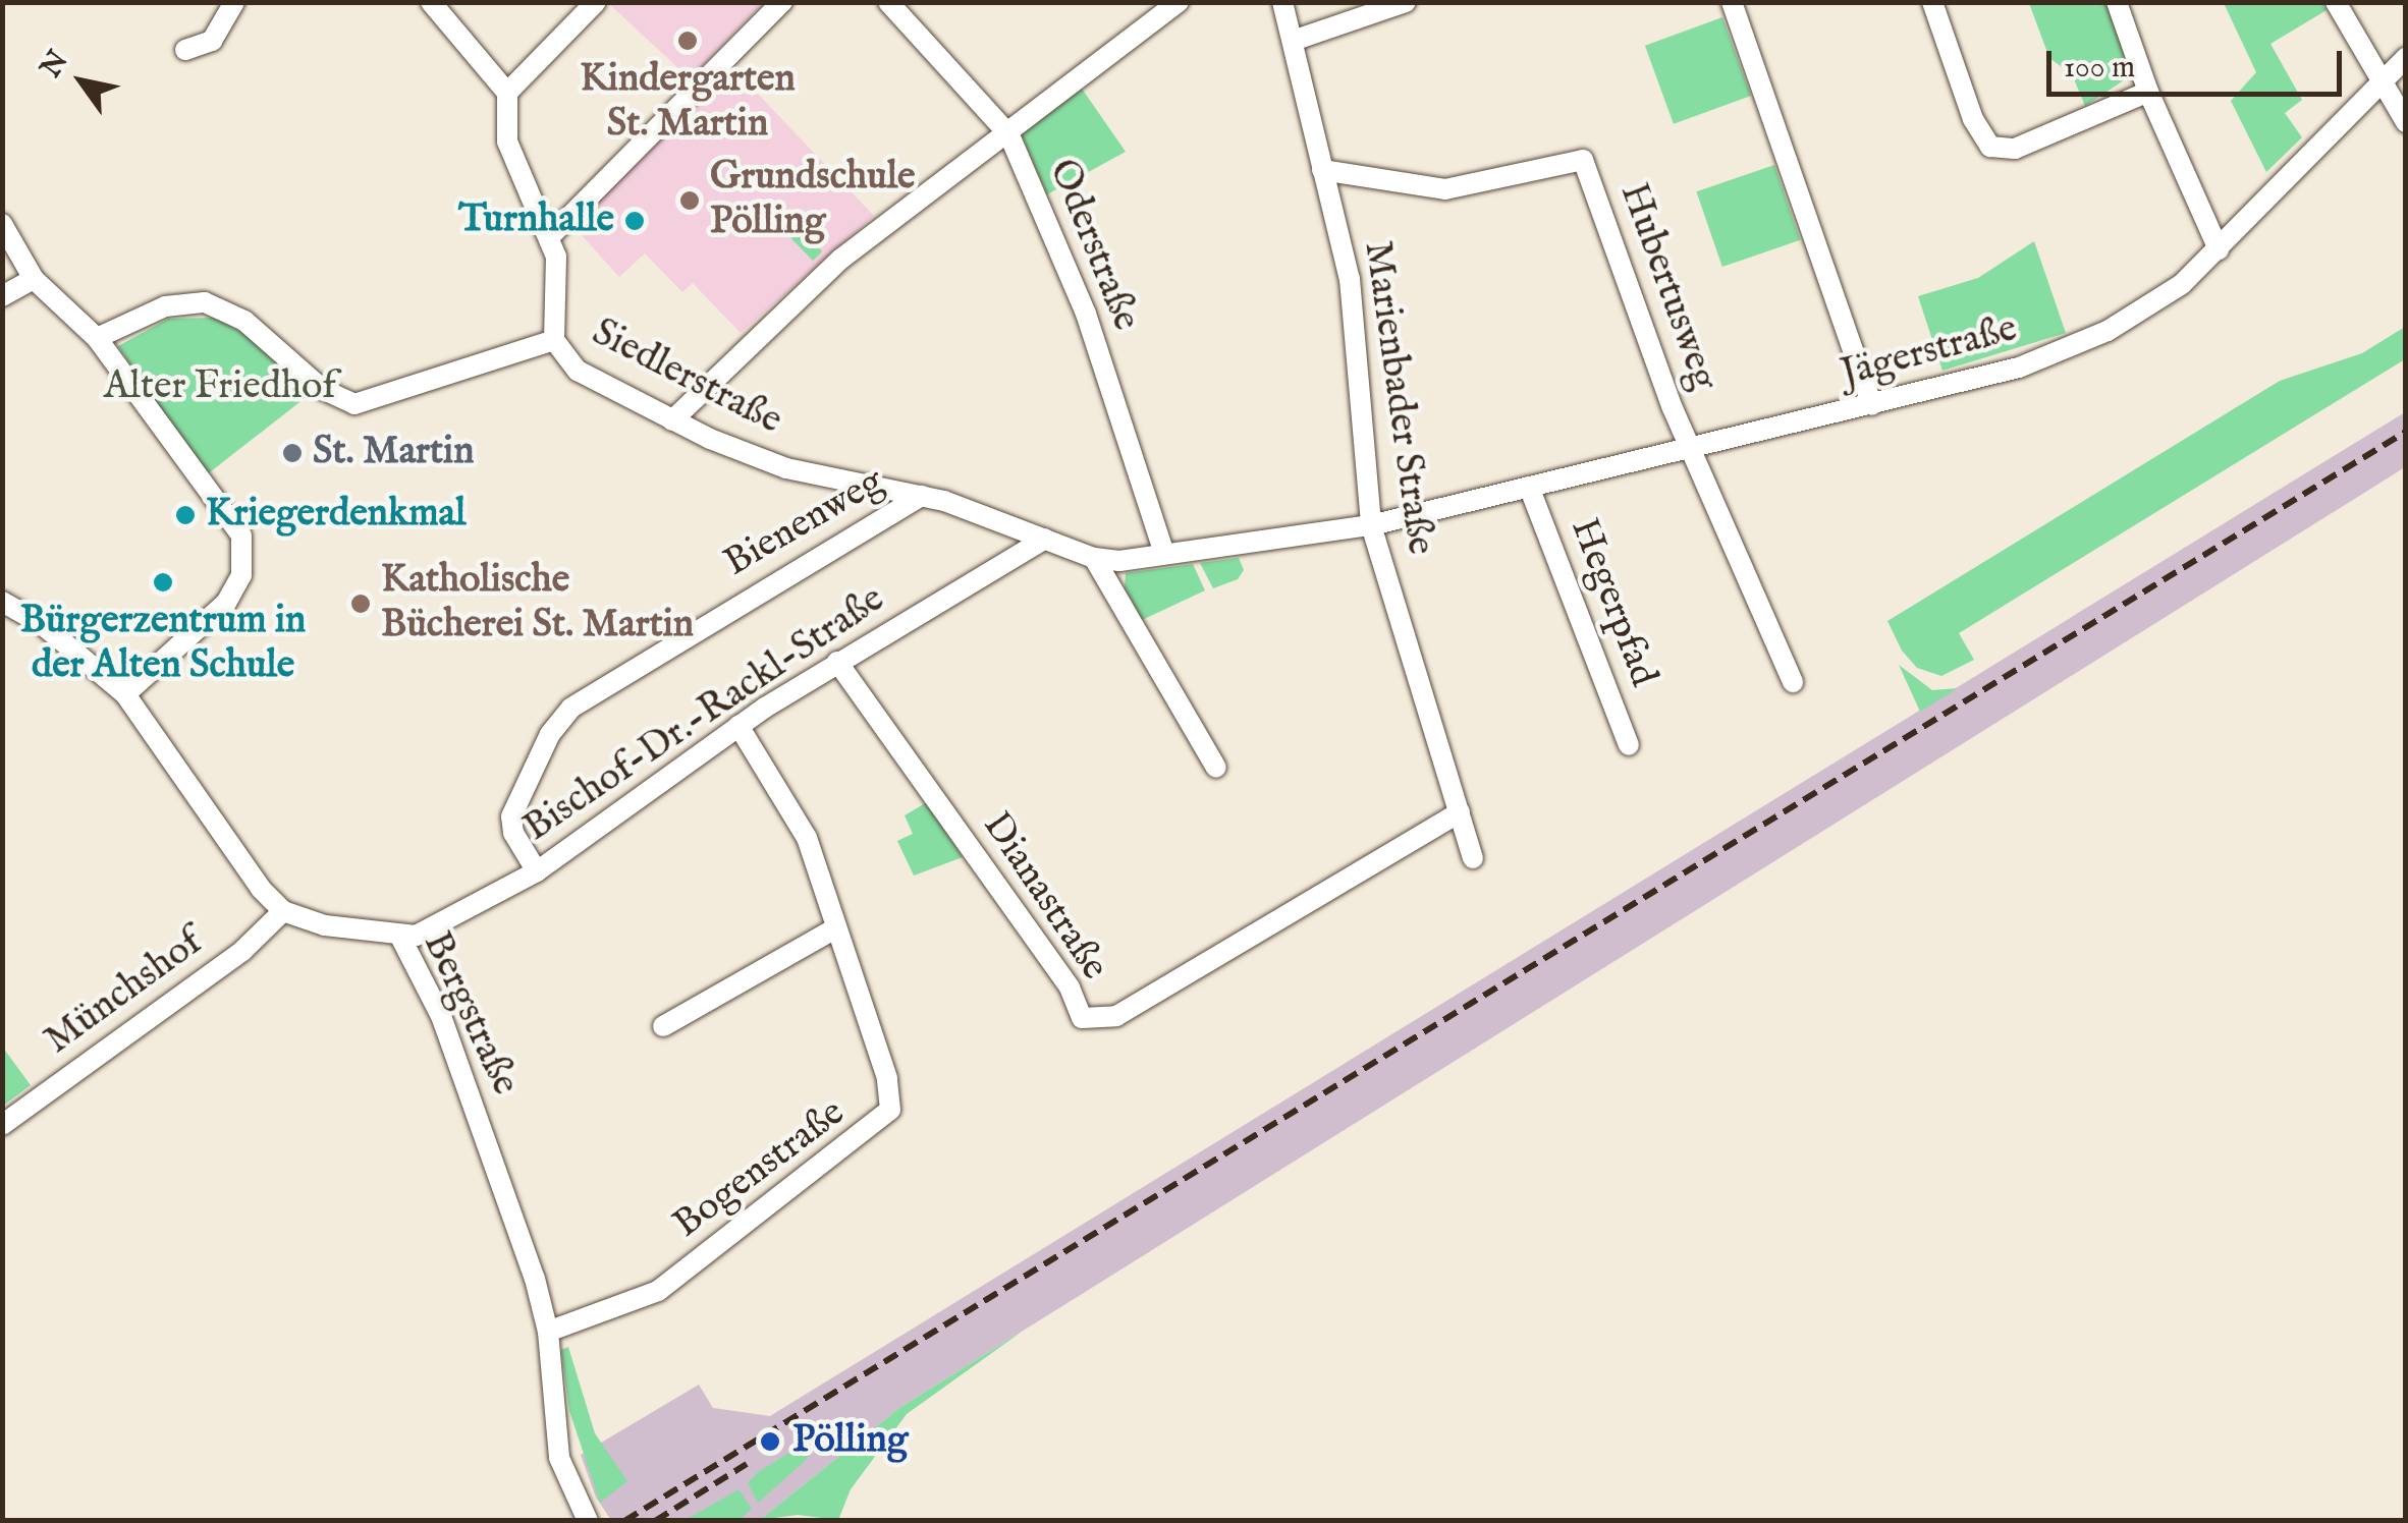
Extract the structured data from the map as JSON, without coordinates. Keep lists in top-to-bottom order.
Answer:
{
  "streets": {
    "street": [
      "Oderstraße",
      "Hubertusweg",
      "Jägerstraße",
      "Siedlerstraße",
      "Marienbader Straße",
      "Bienenweg",
      "Hegerpfad",
      "Bischof-Dr.-Rackl-Straße",
      "Dianastraße",
      "Münchshof",
      "Bergstraße",
      "Bogenstraße"
    ]
  },
  "crossings": [
    ["Oderstraße", "Siedlerstraße"],
    ["Hubertusweg", "Jägerstraße"],
    ["Hubertusweg", "Marienbader Straße"],
    ["Jägerstraße", "Siedlerstraße"],
    ["Jägerstraße", "Marienbader Straße"],
    ["Jägerstraße", "Hegerpfad"],
    ["Siedlerstraße", "Marienbader Straße"],
    ["Siedlerstraße", "Bienenweg"],
    ["Siedlerstraße", "Bischof-Dr.-Rackl-Straße"],
    ["Marienbader Straße", "Dianastraße"],
    ["Bienenweg", "Bischof-Dr.-Rackl-Straße"],
    ["Bischof-Dr.-Rackl-Straße", "Dianastraße"],
    ["Bischof-Dr.-Rackl-Straße", "Bergstraße"],
    ["Bischof-Dr.-Rackl-Straße", "Bogenstraße"],
    ["Münchshof", "Bergstraße"],
    ["Bergstraße", "Bogenstraße"]
  ],
  "parks": ["Alter Friedhof"],
  "places": [
    "Kindergarten St. Martin",
    "Grundschule Pölling",
    "Turnhalle",
    "St. Martin",
    "Kriegerdenkmal",
    "Bürgerzentrum in der Alten Schule",
    "Katholische Bücherei St. Martin",
    "Pölling"
  ],
  "scale_bar": "100 m",
  "north": "top left"
}
